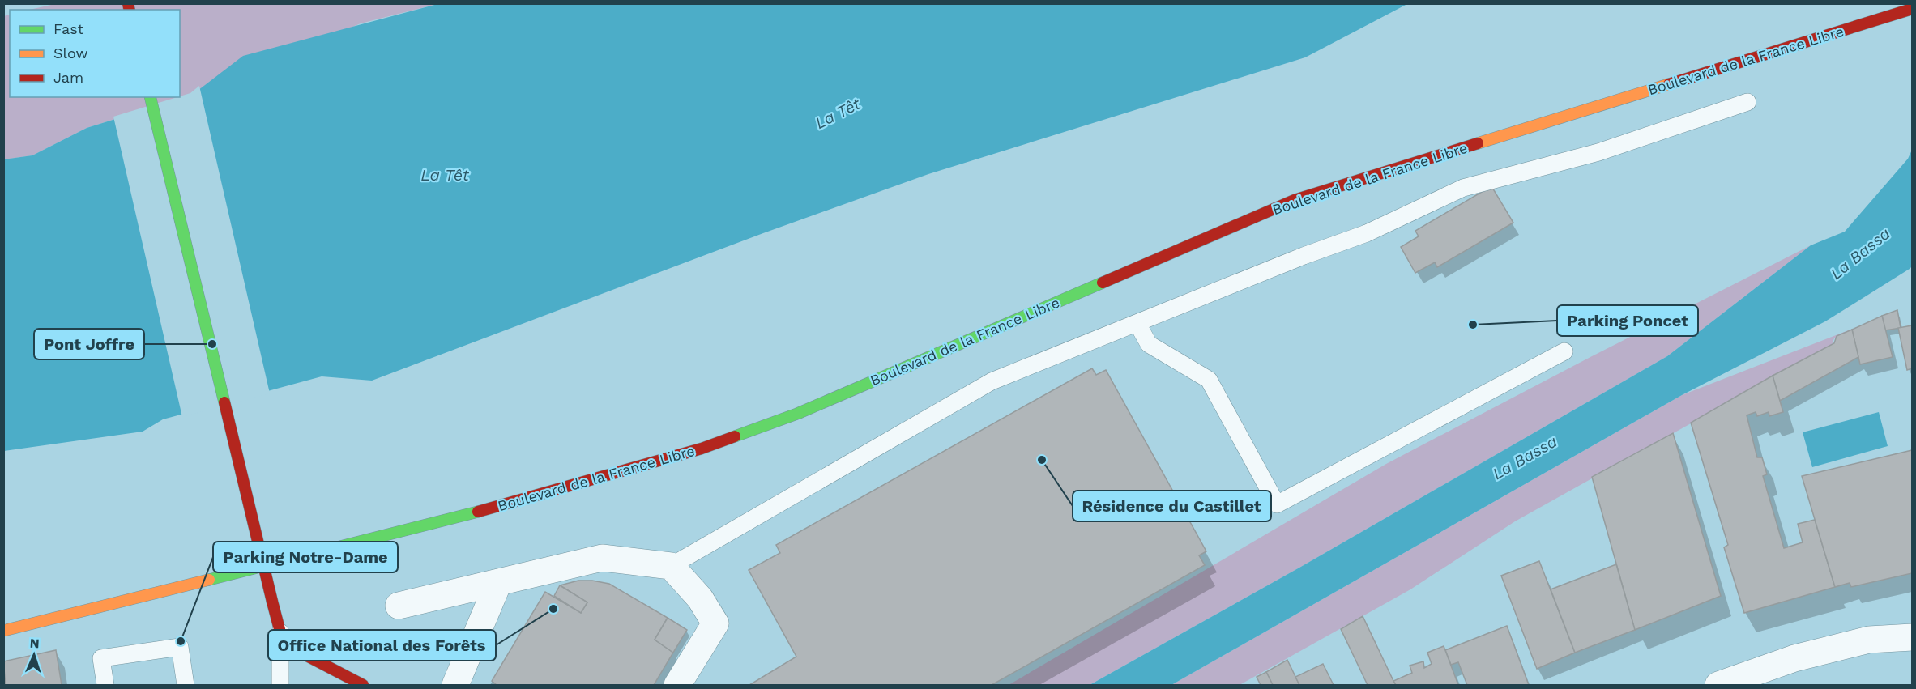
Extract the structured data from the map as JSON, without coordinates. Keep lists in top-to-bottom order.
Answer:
{
  "streets": {
    "main road": ["Boulevard de la France Libre"]
  },
  "water": ["La Têt", "La Bassa"],
  "places": [
    "Parking Poncet",
    "Pont Joffre",
    "Résidence du Castillet",
    "Office National des Forêts",
    "Parking Notre-Dame"
  ],
  "legend": ["Fast", "Slow", "Jam"],
  "north": "top"
}
